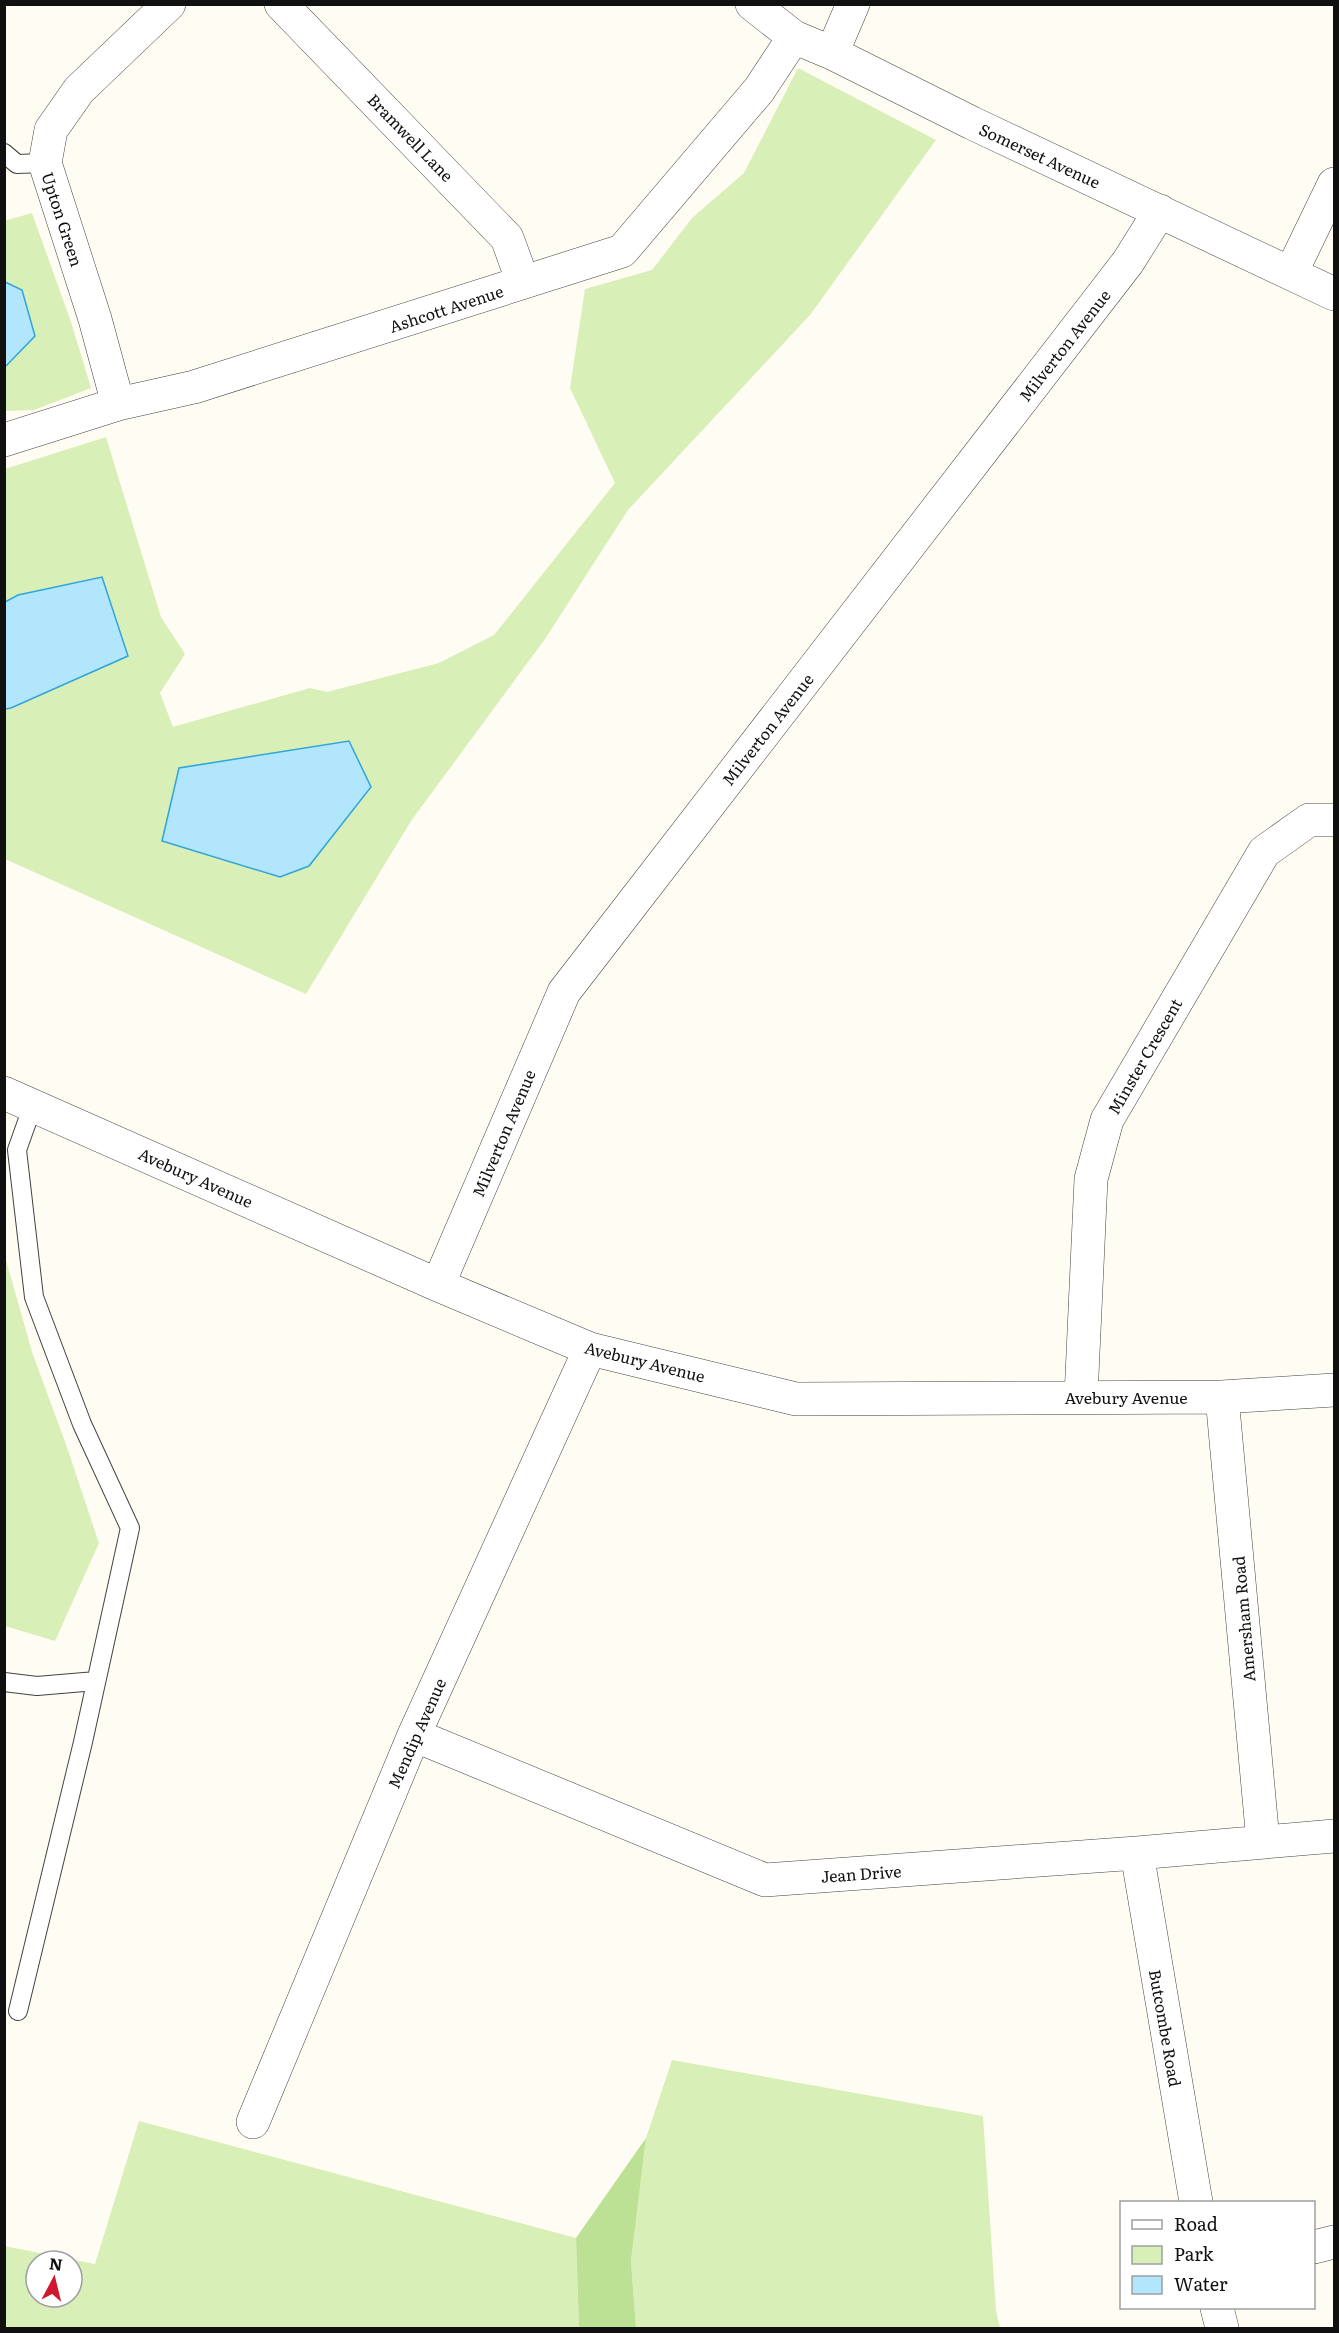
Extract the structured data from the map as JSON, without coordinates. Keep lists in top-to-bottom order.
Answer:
{
  "streets": {
    "street": [
      "Bramwell Lane",
      "Somerset Avenue",
      "Upton Green",
      "Ashcott Avenue",
      "Milverton Avenue",
      "Minster Crescent",
      "Avebury Avenue",
      "Amersham Road",
      "Mendip Avenue",
      "Jean Drive",
      "Butcombe Road"
    ]
  },
  "crossings": [
    ["Bramwell Lane", "Ashcott Avenue"],
    ["Somerset Avenue", "Ashcott Avenue"],
    ["Somerset Avenue", "Milverton Avenue"],
    ["Upton Green", "Ashcott Avenue"],
    ["Milverton Avenue", "Avebury Avenue"],
    ["Minster Crescent", "Avebury Avenue"],
    ["Avebury Avenue", "Amersham Road"],
    ["Avebury Avenue", "Mendip Avenue"],
    ["Amersham Road", "Jean Drive"],
    ["Mendip Avenue", "Jean Drive"],
    ["Jean Drive", "Butcombe Road"]
  ],
  "legend": ["Road", "Park", "Water"],
  "north": "top"
}
